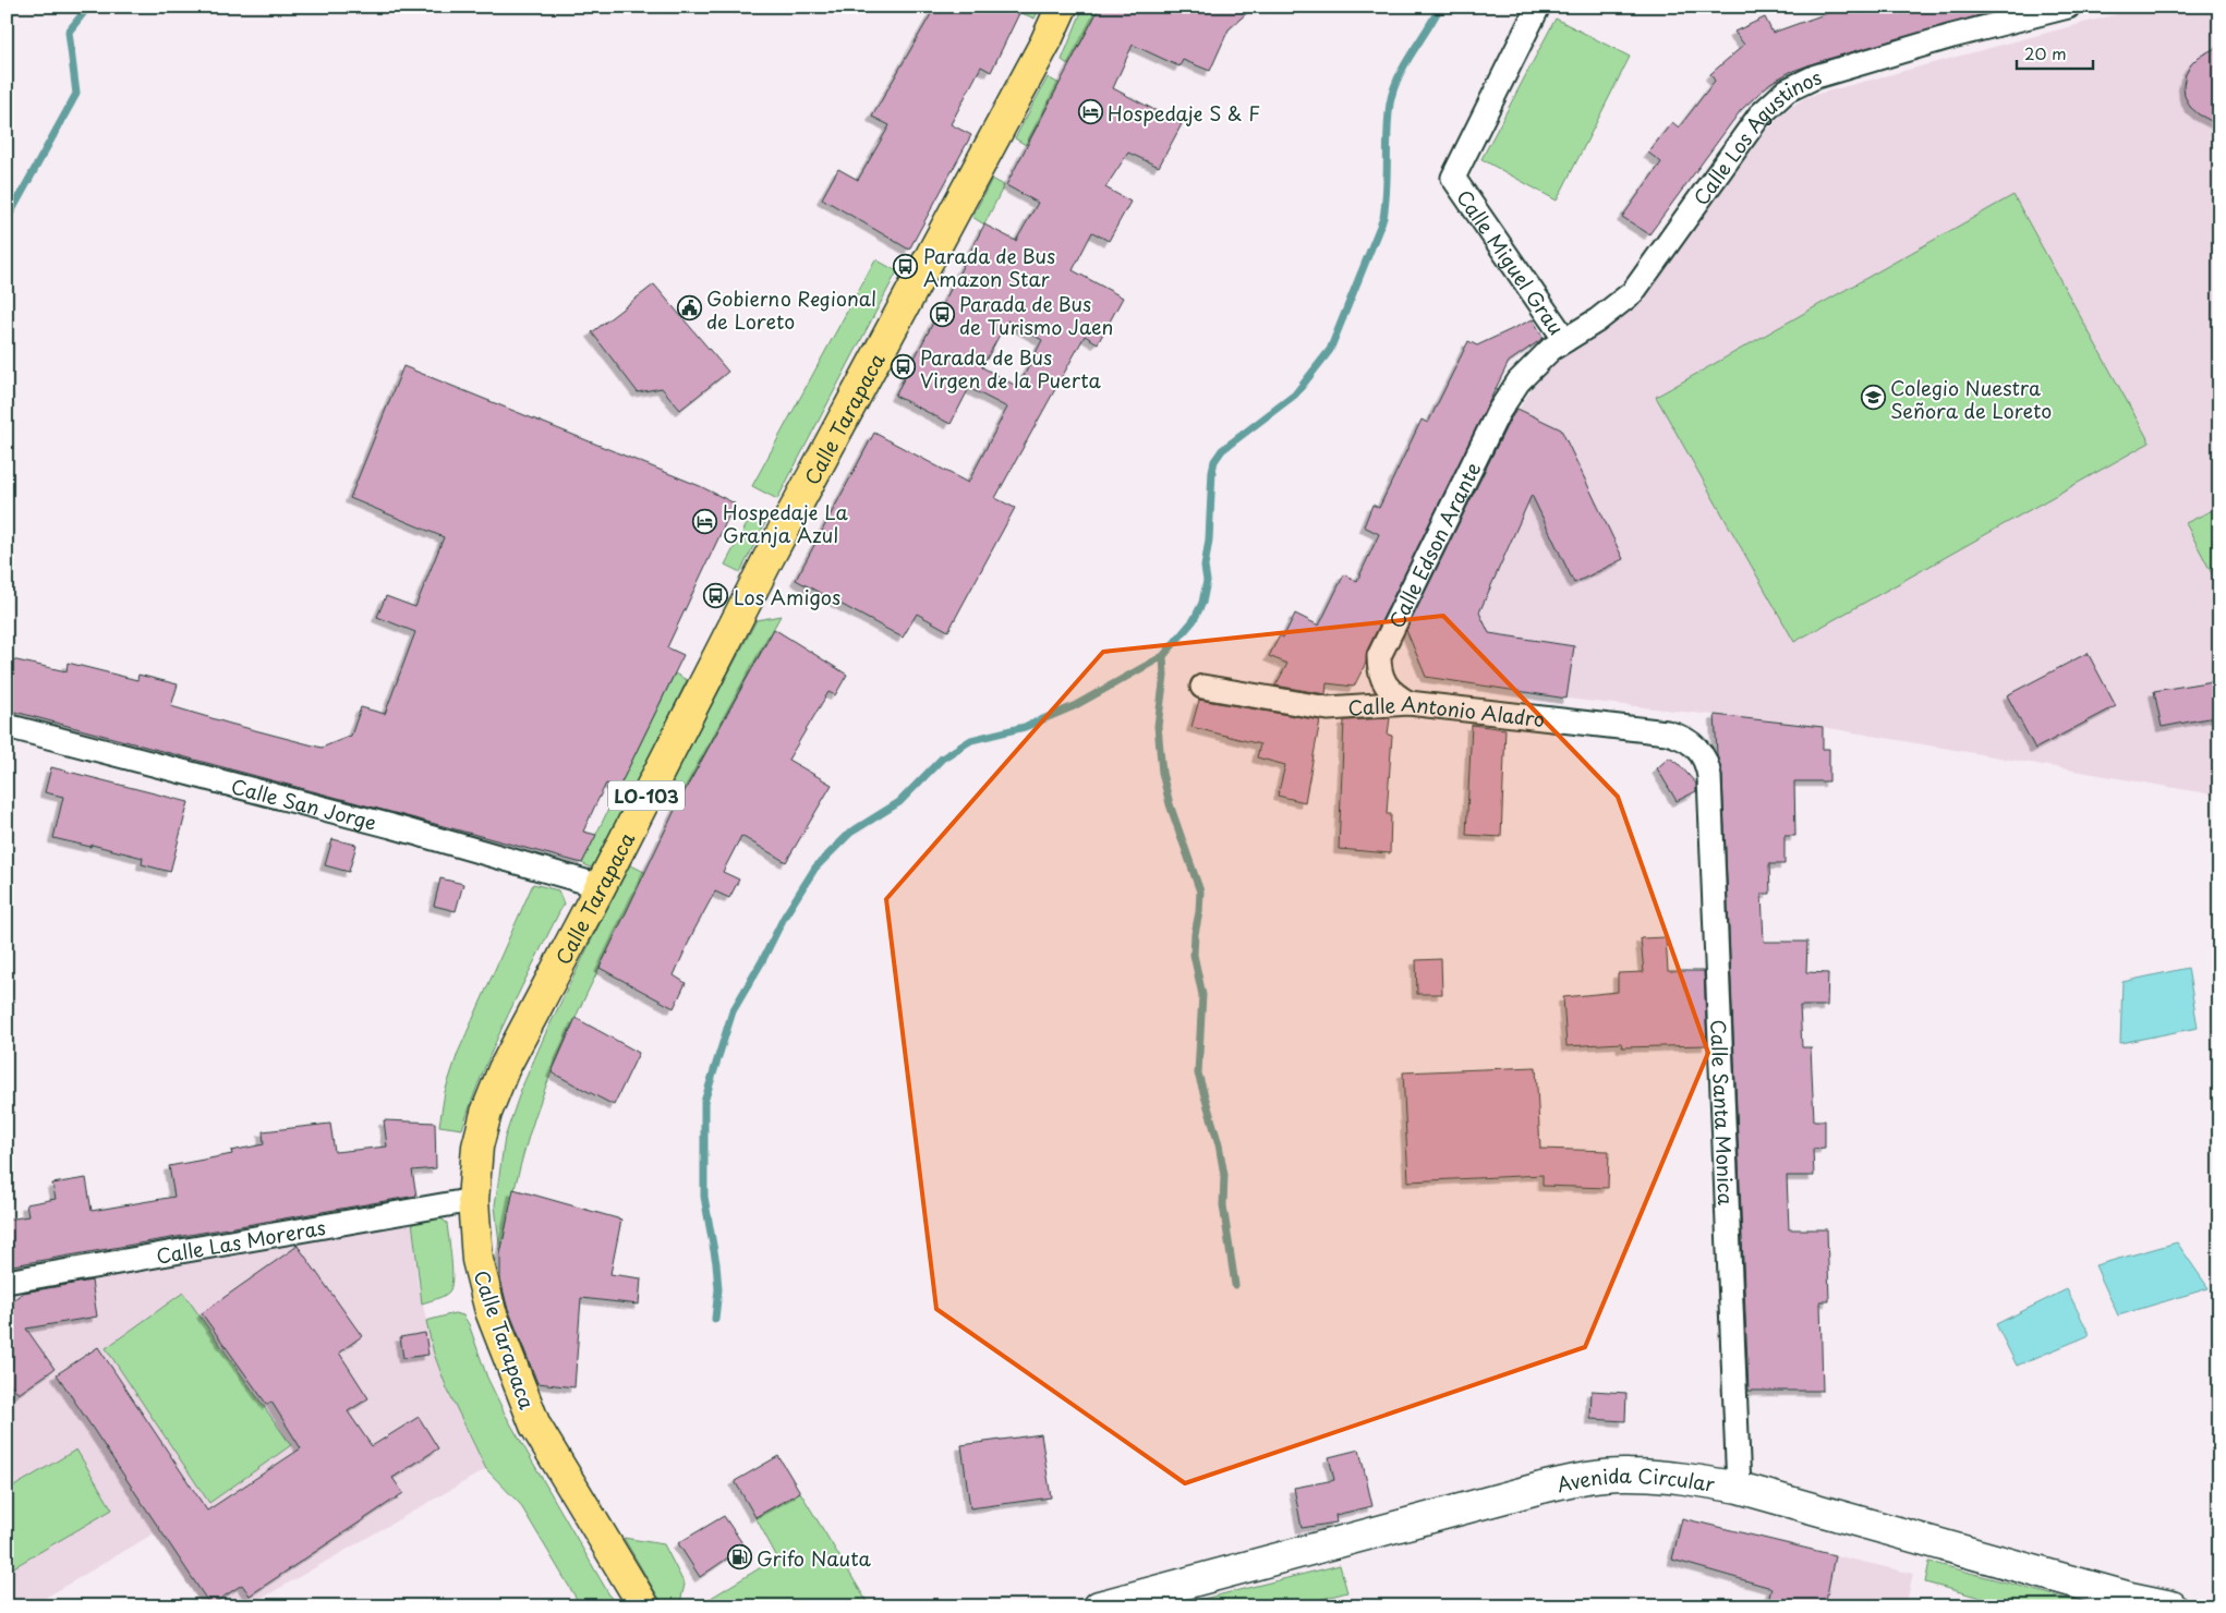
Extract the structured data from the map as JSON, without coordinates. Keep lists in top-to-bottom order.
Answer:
{
  "streets": {
    "main road": ["Calle Tarapaca", "LO-103"],
    "street": [
      "Calle Los Agustinos",
      "Calle Miguel Grau",
      "Calle Edson Arante",
      "Calle Antonio Aladro",
      "Calle San Jorge",
      "Calle Santa Monica",
      "Calle Las Moreras",
      "Avenida Circular"
    ]
  },
  "crossings": [
    ["Calle Los Agustinos", "Calle Miguel Grau"],
    ["Calle Los Agustinos", "Calle Edson Arante"],
    ["Calle Tarapaca", "Calle San Jorge"],
    ["Calle Tarapaca", "Calle Las Moreras"],
    ["Calle Edson Arante", "Calle Antonio Aladro"],
    ["Calle Antonio Aladro", "Calle Santa Monica"],
    ["Calle Santa Monica", "Avenida Circular"]
  ],
  "places": {
    "hotel": ["Hospedaje S & F", "Hospedaje La Granja Azul"],
    "bus stop": [
      "Parada de Bus Amazon Star",
      "Parada de Bus de Turismo Jaen",
      "Parada de Bus Virgen de la Puerta",
      "Los Amigos"
    ],
    "public building": ["Gobierno Regional de Loreto"],
    "school or university": ["Colegio Nuestra Señora de Loreto"],
    "fuel station": ["Grifo Nauta"]
  },
  "scale_bar": "20 m"
}
